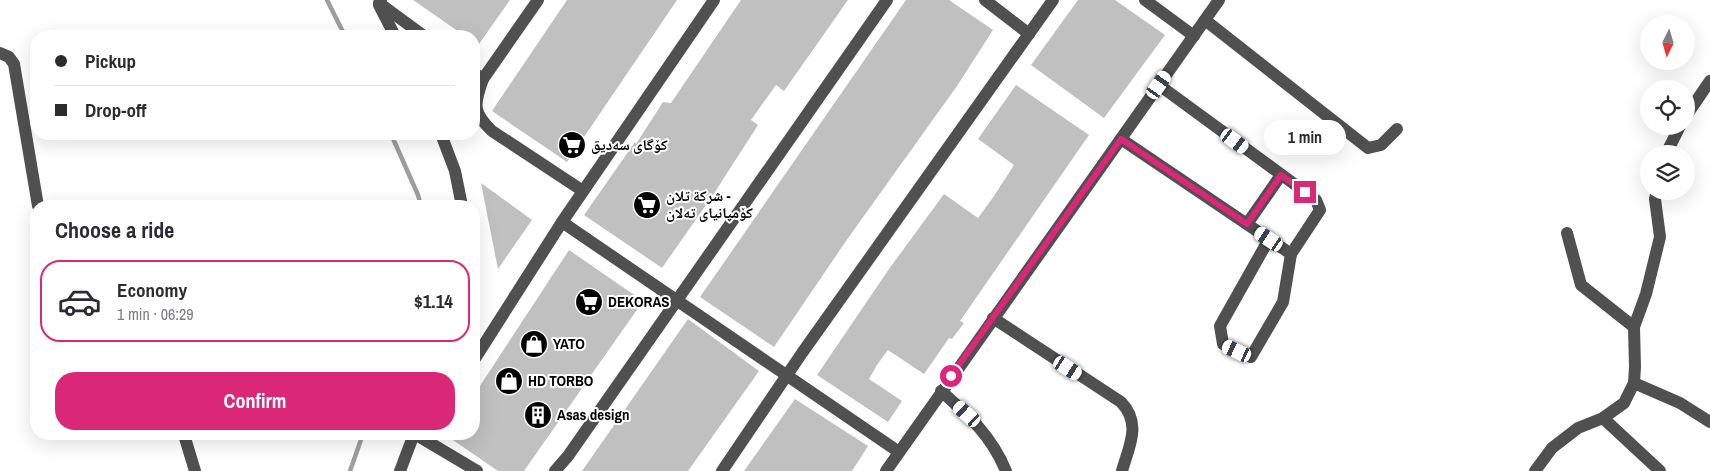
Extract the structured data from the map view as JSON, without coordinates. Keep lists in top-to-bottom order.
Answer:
{
  "places": {
    "supermarket": ["کۆگای سەدیق", "شركة تلان - کۆمپانیای تەلان", "DEKORAS"],
    "shop": ["YATO", "HD TORBO"],
    "building": ["Asas design"]
  },
  "north": "bottom",
  "page": {
    "banner": ["Pickup", "Drop-off"],
    "bubble": "1 min",
    "heading": "Choose a ride",
    "list": [
      {
        "name": "Economy",
        "note": "1 min · 06:29",
        "value": "$1.14"
      }
    ],
    "buttons": "Confirm"
  }
}
